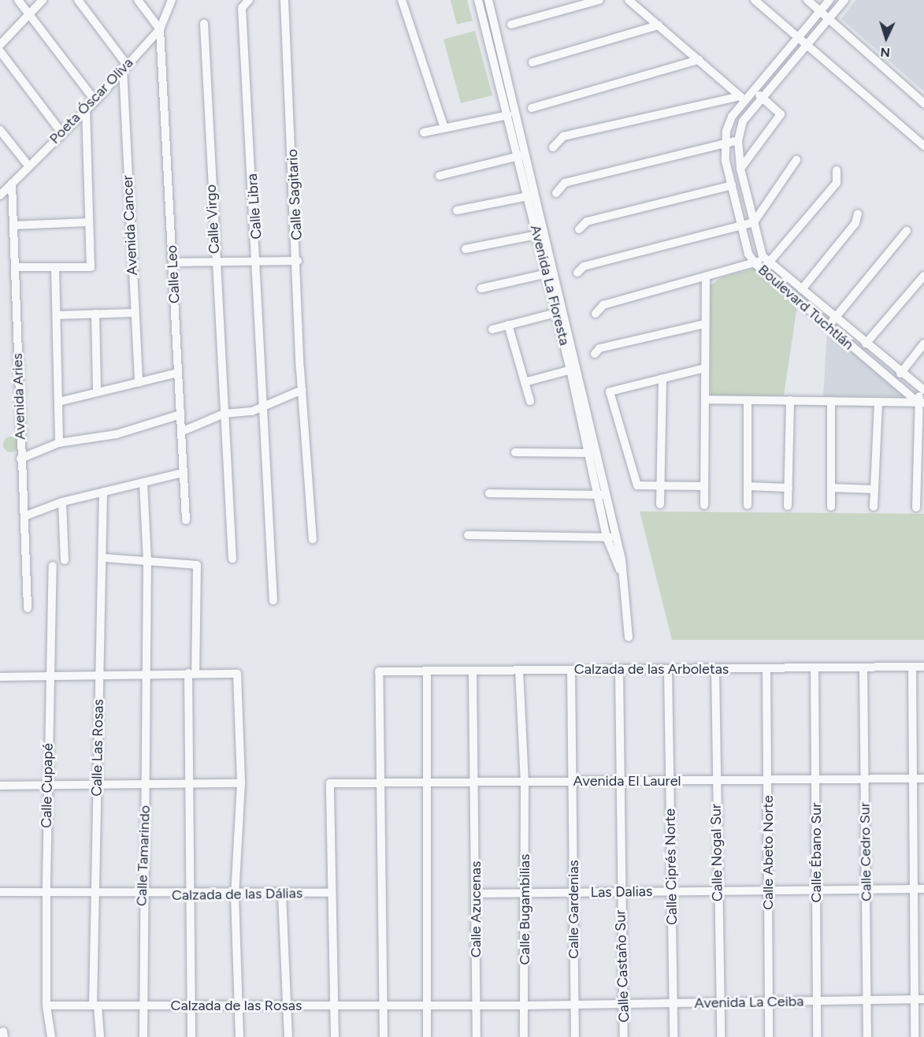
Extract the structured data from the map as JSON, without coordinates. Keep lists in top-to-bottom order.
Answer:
{
  "streets": {
    "street": [
      "Poeta Óscar Oliva",
      "Calle Sagitario",
      "Calle Libra",
      "Calle Virgo",
      "Avenida Cancer",
      "Calle Leo",
      "Avenida La Floresta",
      "Boulevard Tuchtlán",
      "Avenida Aries",
      "Calzada de las Arboletas",
      "Calle Las Rosas",
      "Avenida El Laurel",
      "Calle Cupapé",
      "Calle Cedro Sur",
      "Calle Nogal Sur",
      "Calle Abeto Norte",
      "Calle Ébano Sur",
      "Calle Tamarindo",
      "Calle Ciprés Norte",
      "Las Dalias",
      "Calzada de las Dálias",
      "Calle Azucenas",
      "Calle Bugambilias",
      "Calle Gardenias",
      "Calle Castaño Sur",
      "Avenida La Ceiba",
      "Calzada de las Rosas"
    ]
  },
  "crossings": [
    ["Poeta Óscar Oliva", "Avenida Cancer"],
    ["Poeta Óscar Oliva", "Calle Leo"],
    ["Poeta Óscar Oliva", "Avenida Aries"],
    ["Calzada de las Arboletas", "Avenida El Laurel"],
    ["Calzada de las Arboletas", "Calle Cedro Sur"],
    ["Calzada de las Arboletas", "Calle Nogal Sur"],
    ["Calzada de las Arboletas", "Calle Abeto Norte"],
    ["Calzada de las Arboletas", "Calle Ébano Sur"],
    ["Calzada de las Arboletas", "Calle Ciprés Norte"],
    ["Calzada de las Arboletas", "Calle Azucenas"],
    ["Calzada de las Arboletas", "Calle Bugambilias"],
    ["Calzada de las Arboletas", "Calle Gardenias"],
    ["Calzada de las Arboletas", "Calle Castaño Sur"],
    ["Calle Las Rosas", "Calzada de las Dálias"],
    ["Calle Las Rosas", "Calzada de las Rosas"],
    ["Avenida El Laurel", "Calle Cedro Sur"],
    ["Avenida El Laurel", "Calle Nogal Sur"],
    ["Avenida El Laurel", "Calle Abeto Norte"],
    ["Avenida El Laurel", "Calle Ébano Sur"],
    ["Avenida El Laurel", "Calle Ciprés Norte"],
    ["Avenida El Laurel", "Calzada de las Dálias"],
    ["Avenida El Laurel", "Calle Azucenas"],
    ["Avenida El Laurel", "Calle Bugambilias"],
    ["Avenida El Laurel", "Calle Gardenias"],
    ["Avenida El Laurel", "Calle Castaño Sur"],
    ["Calle Cupapé", "Calzada de las Dálias"],
    ["Calle Cupapé", "Calzada de las Rosas"],
    ["Calle Cedro Sur", "Las Dalias"],
    ["Calle Cedro Sur", "Avenida La Ceiba"],
    ["Calle Nogal Sur", "Las Dalias"],
    ["Calle Nogal Sur", "Avenida La Ceiba"],
    ["Calle Abeto Norte", "Las Dalias"],
    ["Calle Abeto Norte", "Avenida La Ceiba"],
    ["Calle Ébano Sur", "Las Dalias"],
    ["Calle Ébano Sur", "Avenida La Ceiba"],
    ["Calle Tamarindo", "Calzada de las Dálias"],
    ["Calle Tamarindo", "Calzada de las Rosas"],
    ["Calle Ciprés Norte", "Las Dalias"],
    ["Calle Ciprés Norte", "Avenida La Ceiba"],
    ["Las Dalias", "Calle Azucenas"],
    ["Las Dalias", "Calle Bugambilias"],
    ["Las Dalias", "Calle Gardenias"],
    ["Las Dalias", "Calle Castaño Sur"],
    ["Calle Azucenas", "Avenida La Ceiba"],
    ["Calle Azucenas", "Calzada de las Rosas"],
    ["Calle Bugambilias", "Avenida La Ceiba"],
    ["Calle Gardenias", "Avenida La Ceiba"],
    ["Calle Castaño Sur", "Avenida La Ceiba"],
    ["Avenida La Ceiba", "Calzada de las Rosas"]
  ],
  "north": "bottom"
}
